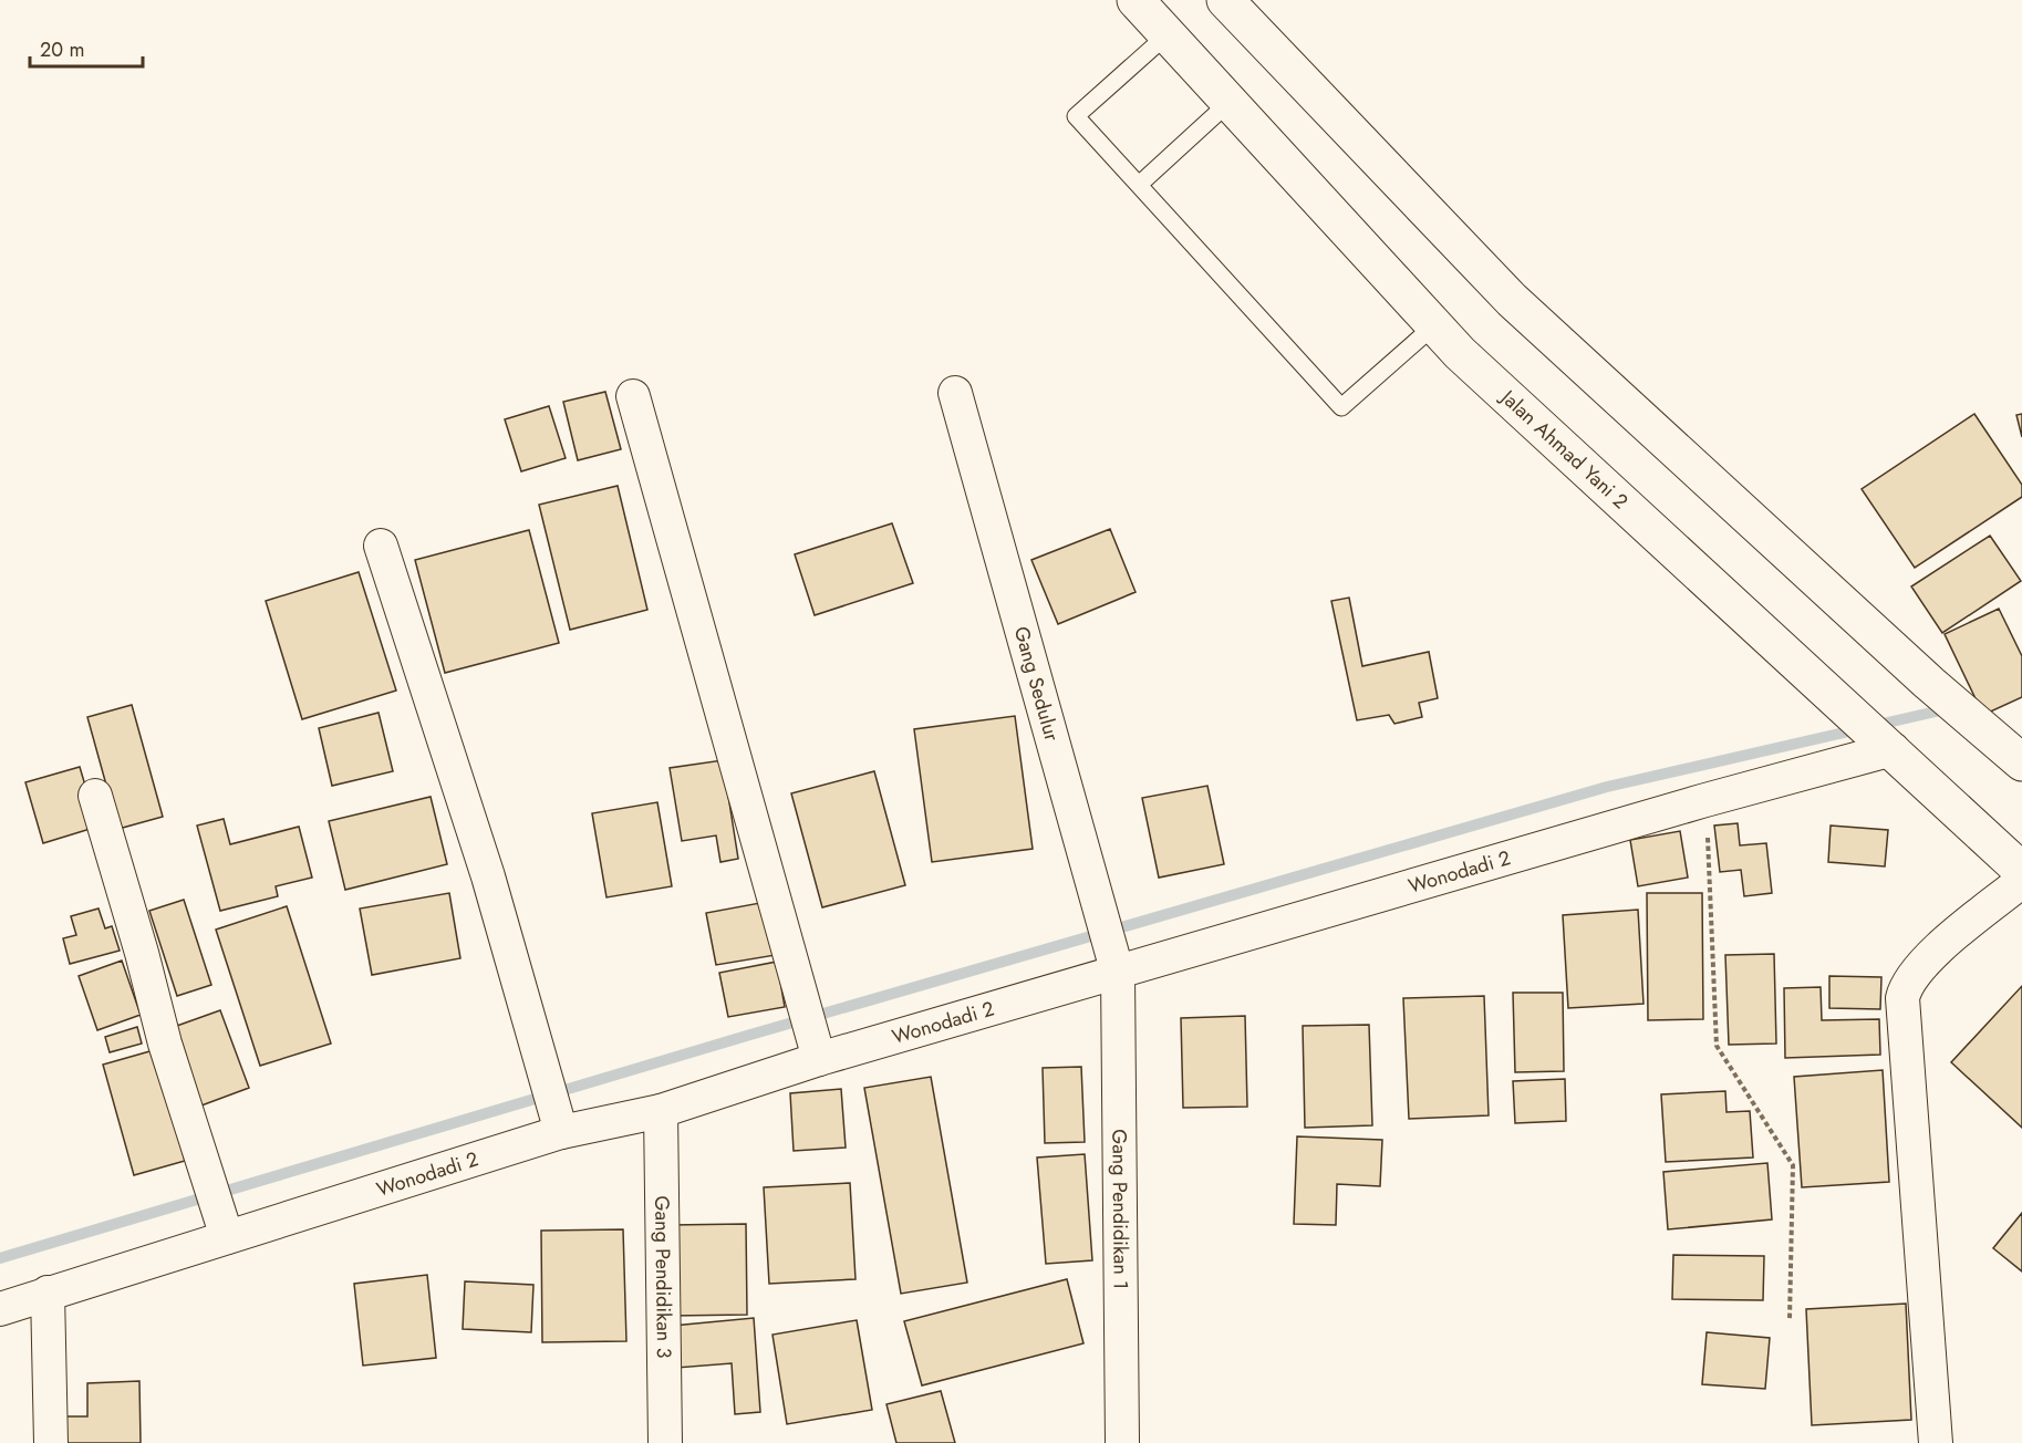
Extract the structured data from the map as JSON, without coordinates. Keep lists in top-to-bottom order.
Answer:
{
  "streets": {
    "highway": ["Jalan Ahmad Yani 2"],
    "street": [
      "Gang Sedulur",
      "Wonodadi 2",
      "Gang Pendidikan 1",
      "Gang Pendidikan 3"
    ]
  },
  "crossings": [
    ["Jalan Ahmad Yani 2", "Wonodadi 2"],
    ["Gang Sedulur", "Wonodadi 2"],
    ["Gang Sedulur", "Gang Pendidikan 1"],
    ["Wonodadi 2", "Gang Pendidikan 1"],
    ["Wonodadi 2", "Gang Pendidikan 3"]
  ],
  "scale_bar": "20 m"
}
